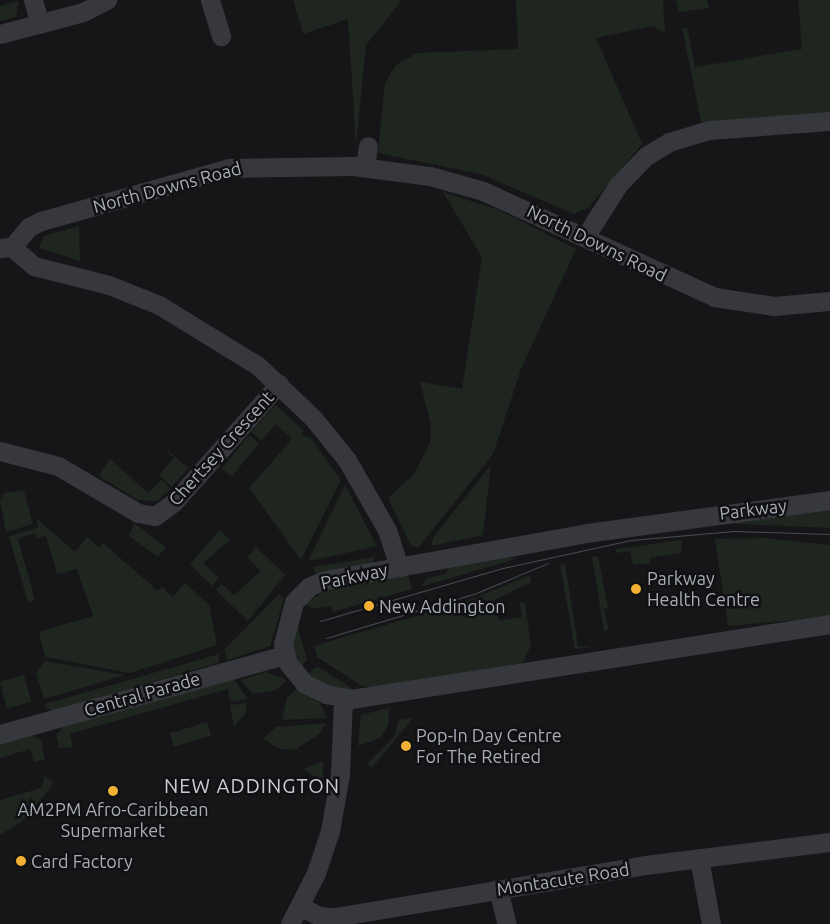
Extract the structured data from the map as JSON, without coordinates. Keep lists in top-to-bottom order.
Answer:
{
  "streets": {
    "street": [
      "North Downs Road",
      "Chertsey Crescent",
      "Parkway",
      "Central Parade",
      "Montacute Road"
    ]
  },
  "crossings": [
    ["Parkway", "Central Parade"]
  ],
  "districts": ["NEW ADDINGTON"],
  "places": [
    "Parkway Health Centre",
    "New Addington",
    "Pop-In Day Centre For The Retired",
    "AM2PM Afro-Caribbean Supermarket",
    "Card Factory"
  ]
}
